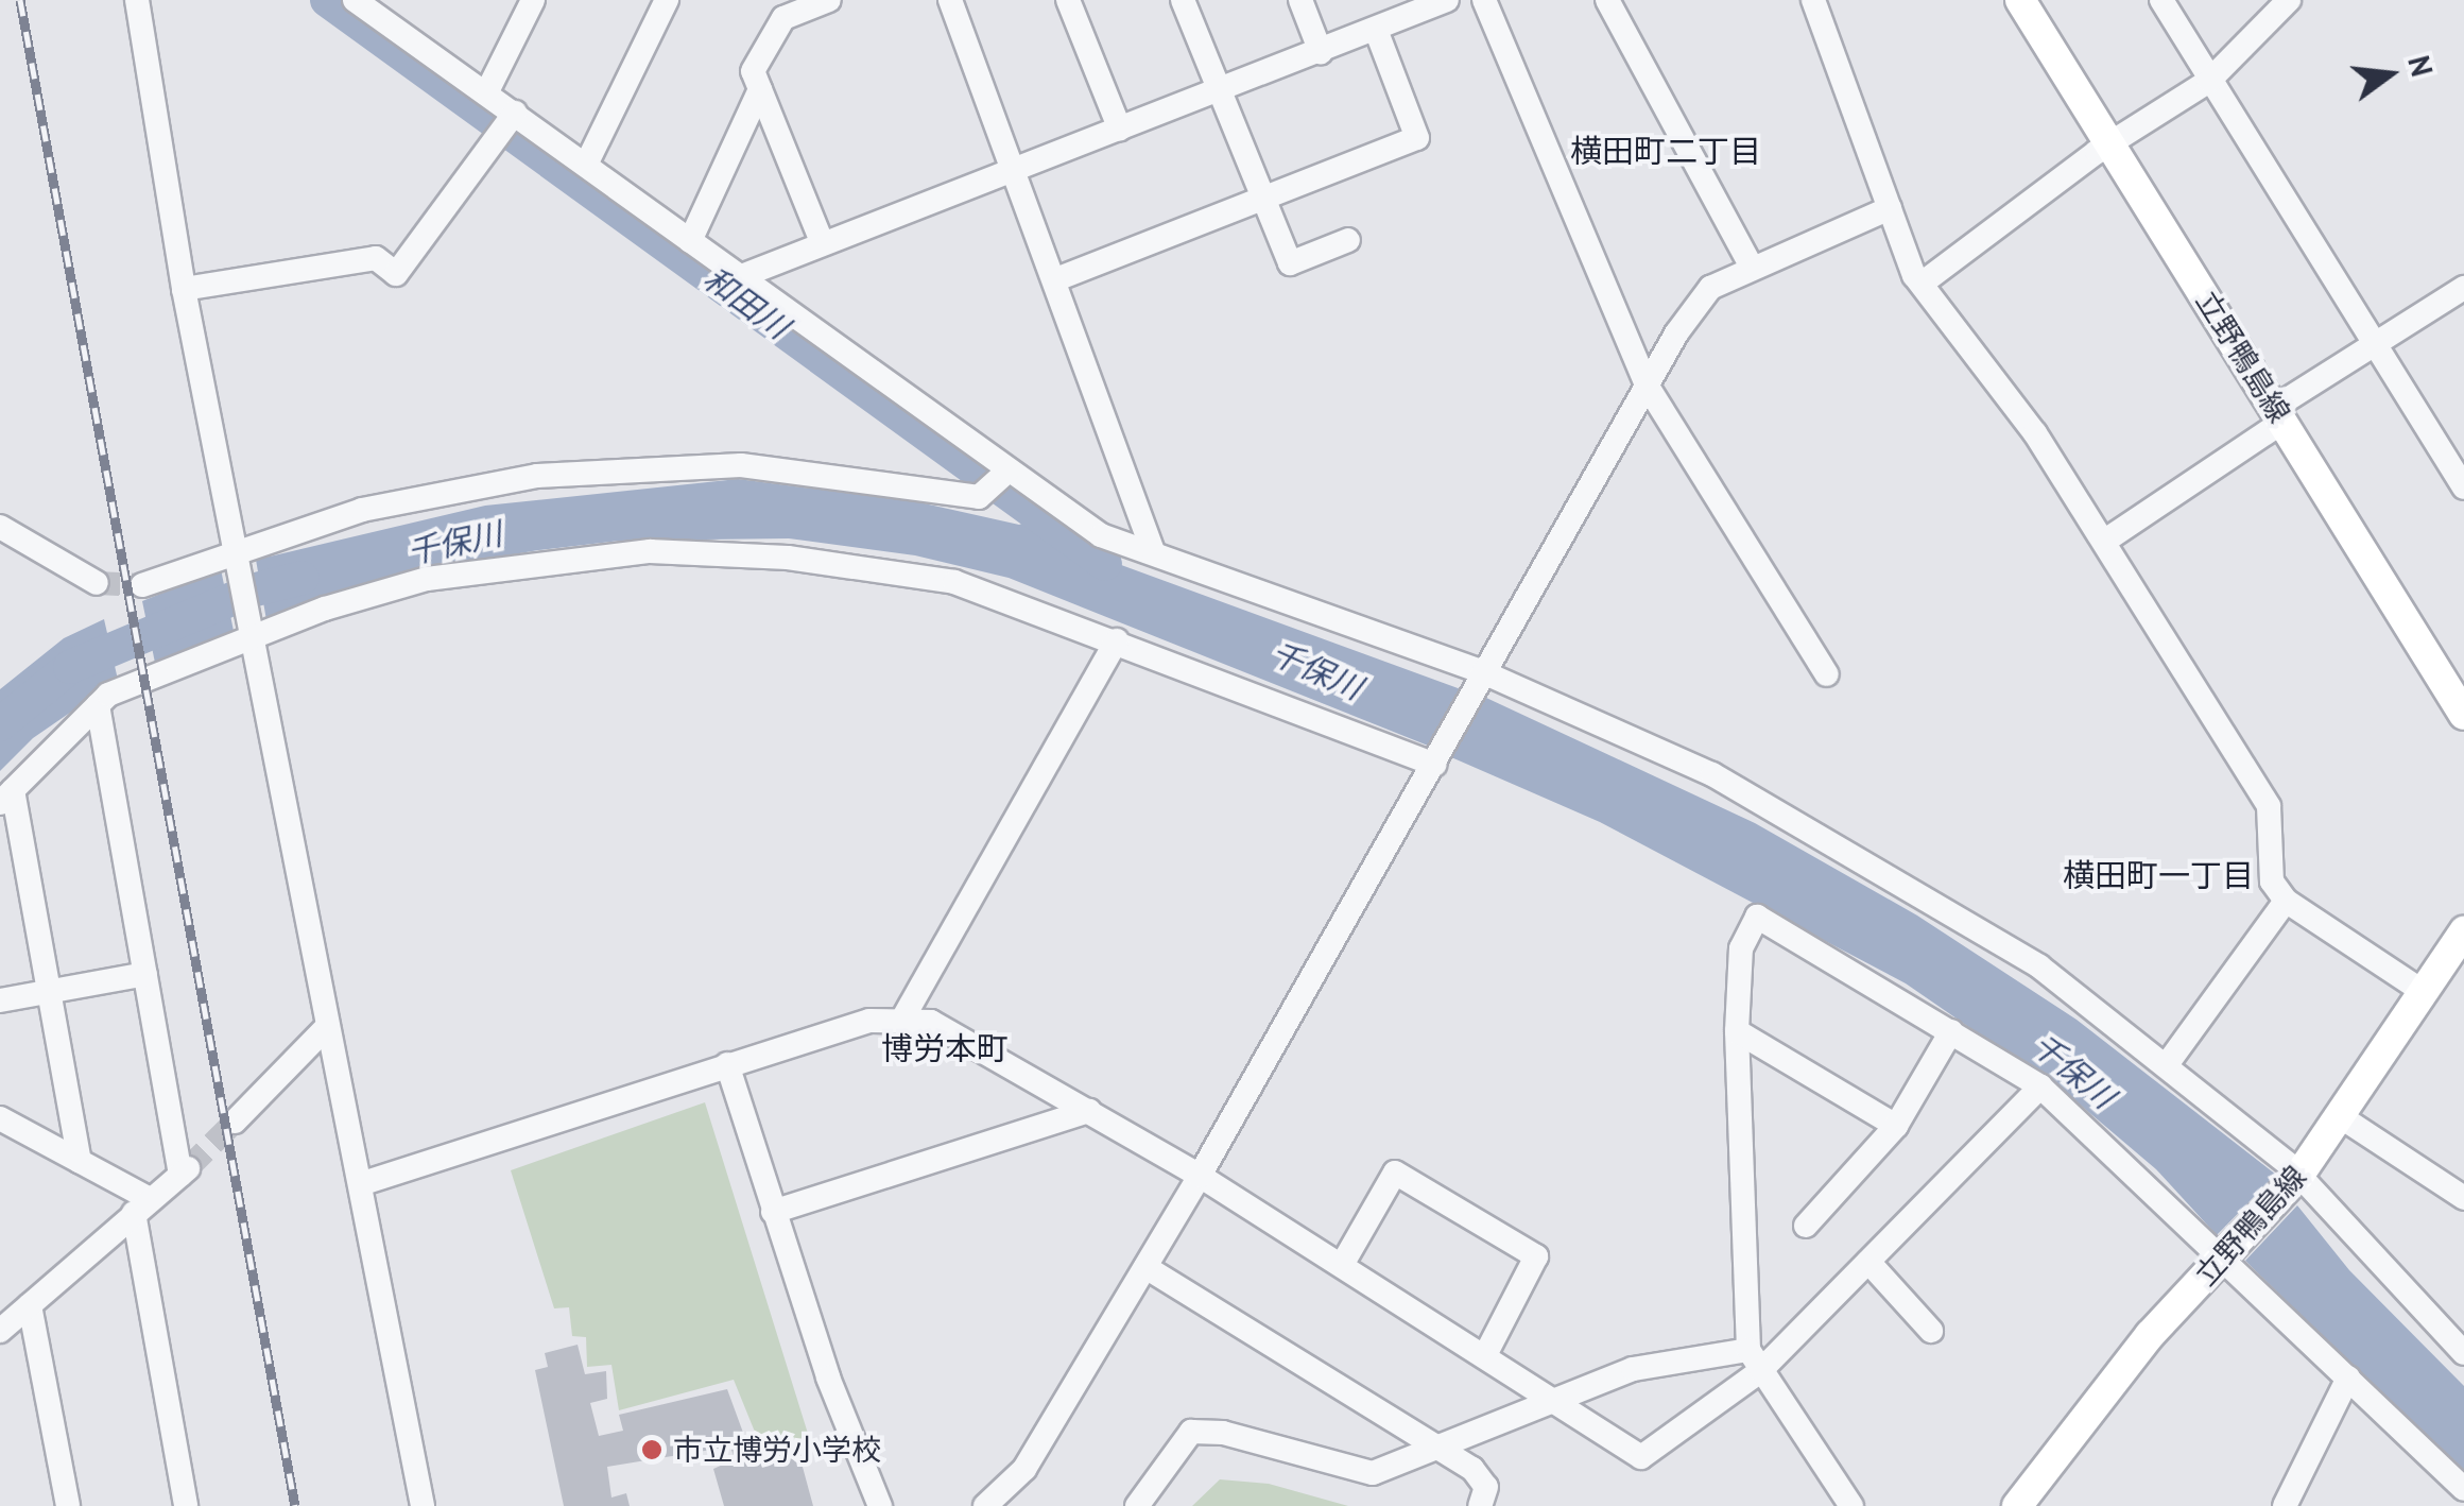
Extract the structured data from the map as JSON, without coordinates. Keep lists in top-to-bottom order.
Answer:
{
  "streets": {
    "main road": ["立野鴨島線"]
  },
  "districts": ["横田町二丁目", "横田町一丁目", "博労本町"],
  "water": ["和田川", "千保川"],
  "places": ["市立博労小学校"],
  "north": "right"
}
